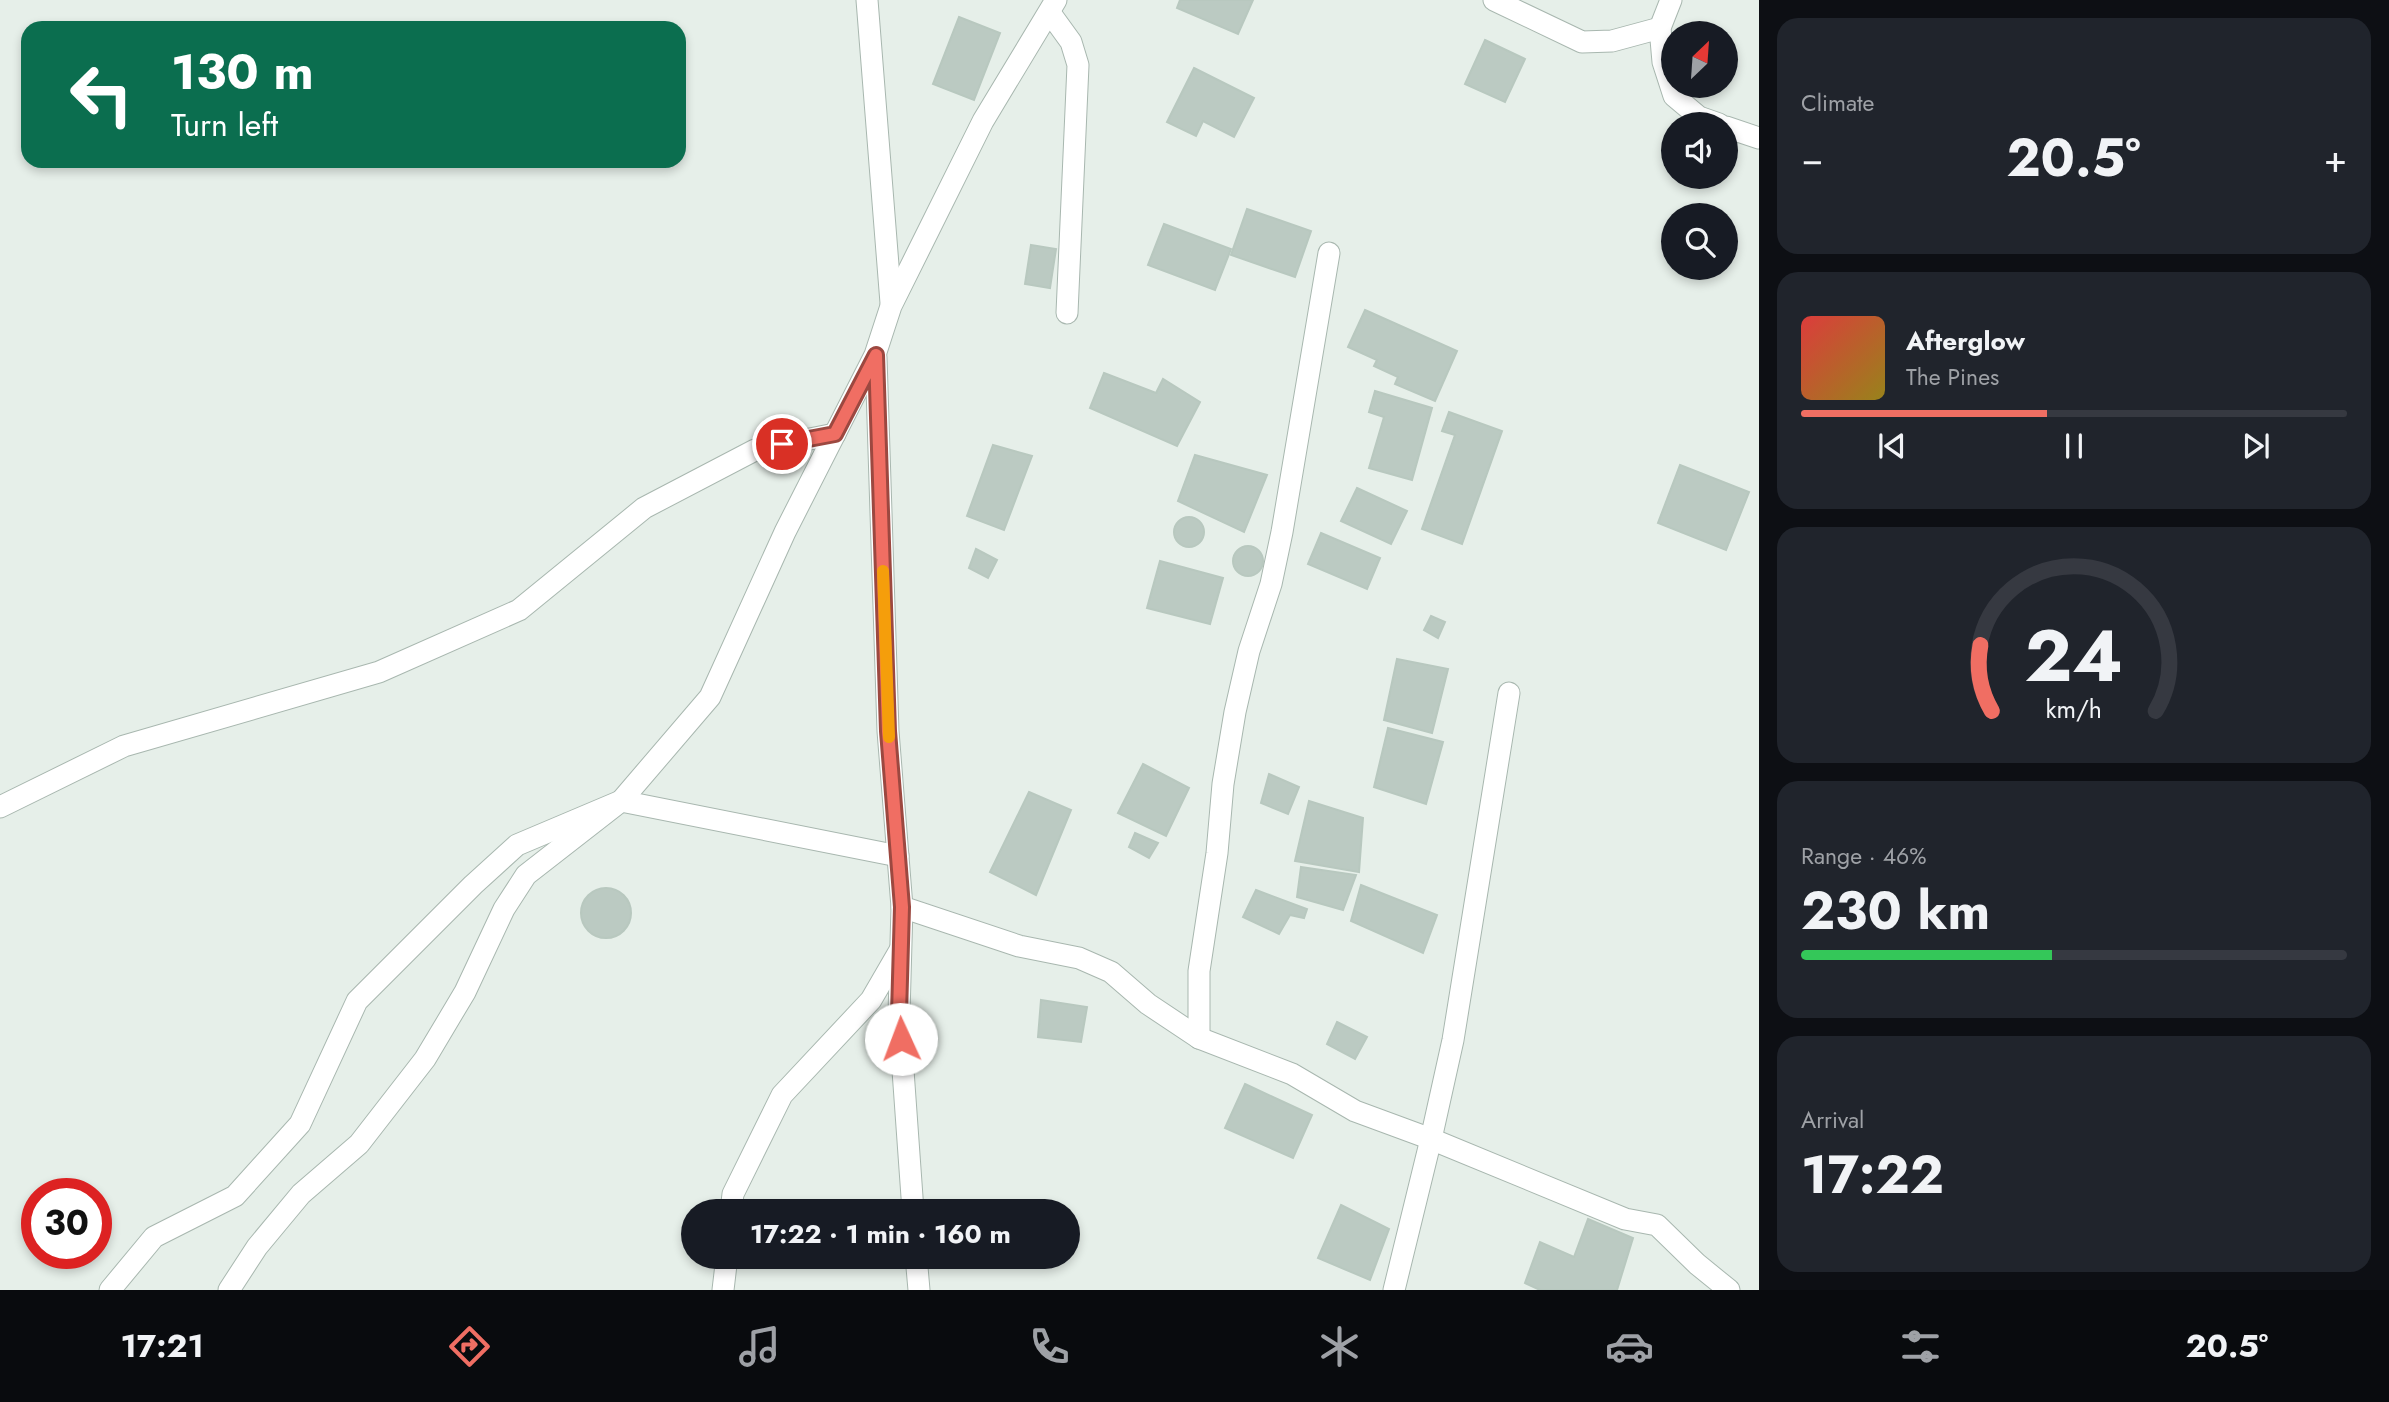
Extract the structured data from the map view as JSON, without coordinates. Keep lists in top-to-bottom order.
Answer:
{
  "north": "top right",
  "page": {
    "tile": [
      "Climate",
      ["Range · 46%", "230 km"],
      ["Arrival", "17:22"]
    ],
    "turn": ["130 m", "Turn left"],
    "heat": ["−", "20.5°", "+"],
    "song": ["Afterglow", "The Pines"],
    "limit": "30",
    "trip": "17:22 · 1 min · 160 m",
    "tabs": ["17:21", "20.5°"],
    "gauge": ["24", "km/h"]
  }
}
